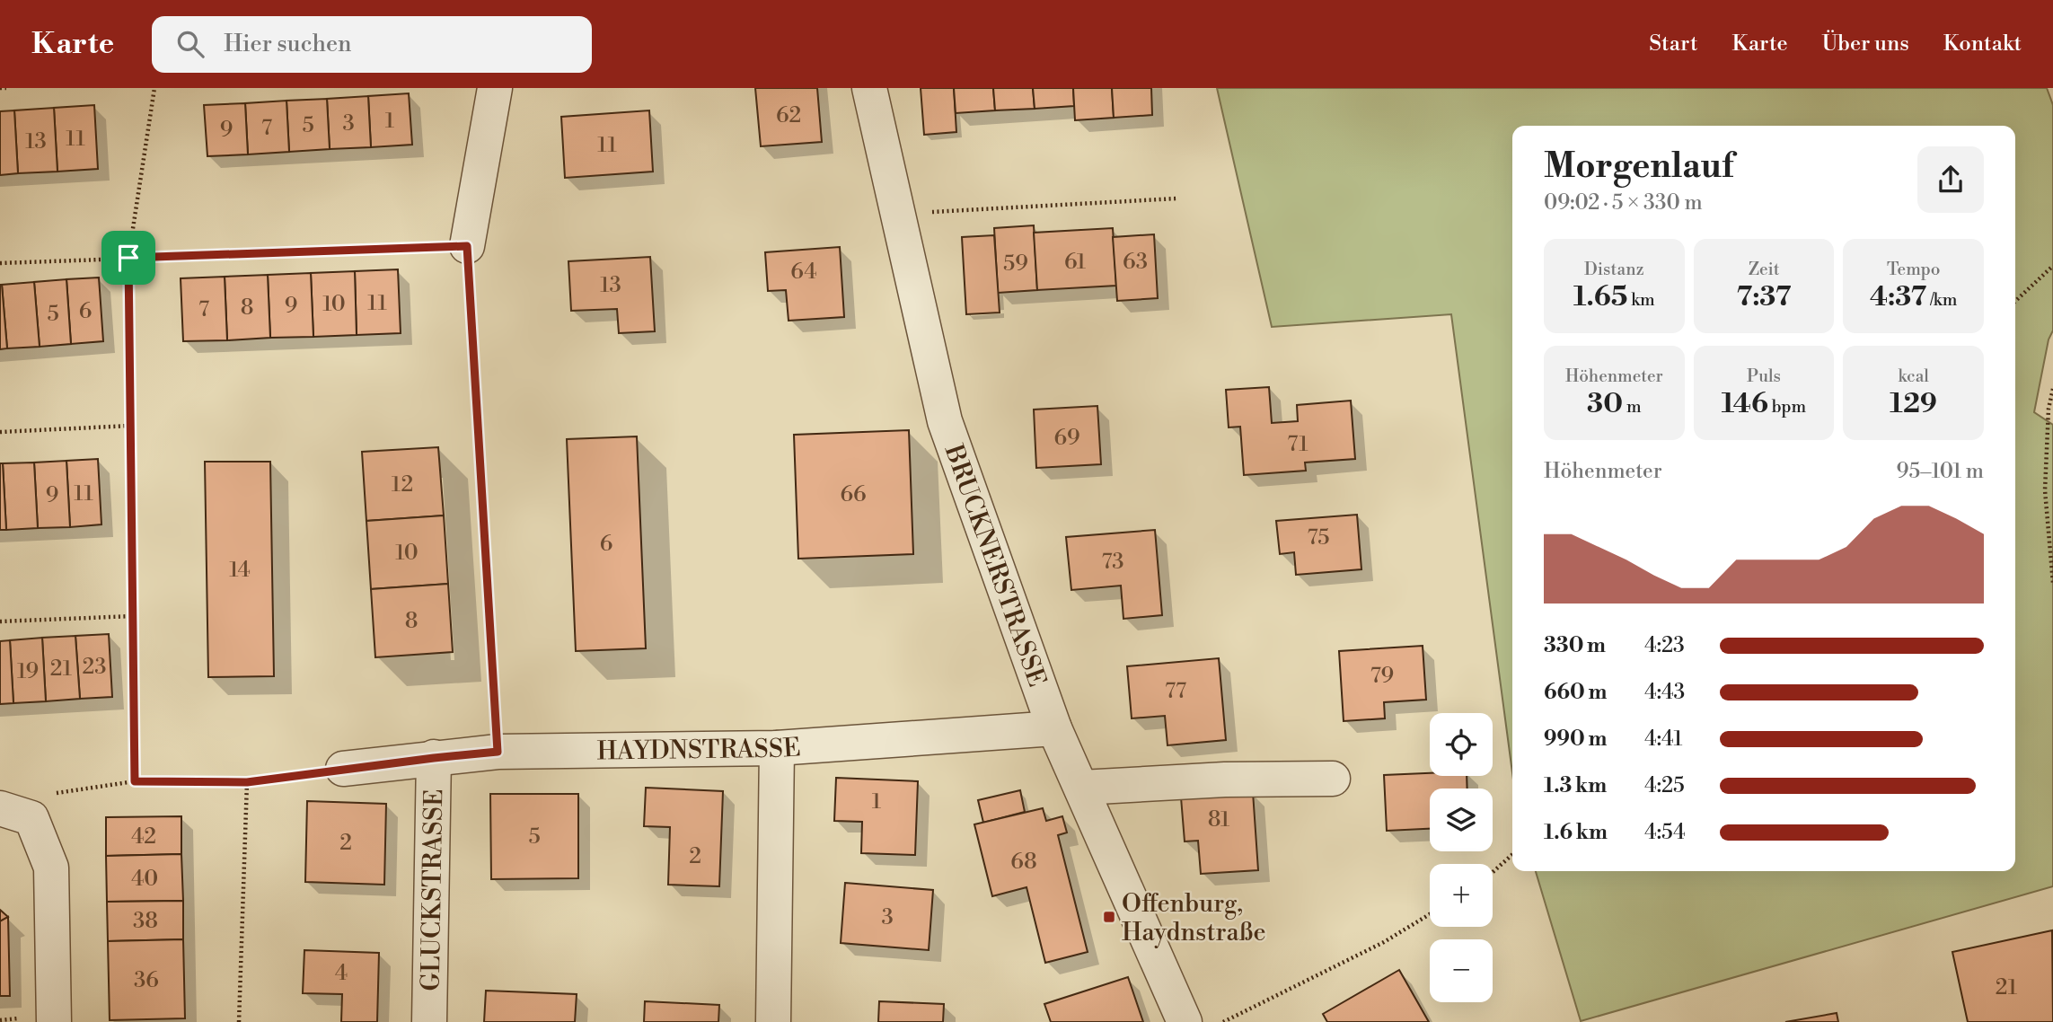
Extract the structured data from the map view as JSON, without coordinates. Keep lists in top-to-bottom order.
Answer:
{
  "streets": {
    "street": ["BRUCKNERSTRASSE", "HAYDNSTRASSE", "GLUCKSTRASSE"]
  },
  "crossings": [
    ["BRUCKNERSTRASSE", "HAYDNSTRASSE"],
    ["HAYDNSTRASSE", "GLUCKSTRASSE"]
  ],
  "places": {
    "transit": ["Offenburg, Haydnstraße"]
  },
  "house_numbers": [
    "62",
    "1",
    "3",
    "5",
    "7",
    "9",
    "11",
    "13",
    "11",
    "61",
    "63",
    "59",
    "64",
    "13",
    "11",
    "10",
    "9",
    "8",
    "7",
    "6",
    "5",
    "69",
    "71",
    "12",
    "11",
    "66",
    "9",
    "75",
    "6",
    "10",
    "73",
    "14",
    "8",
    "23",
    "21",
    "19",
    "79",
    "77",
    "1",
    "81",
    "42",
    "5",
    "2",
    "2",
    "68",
    "40",
    "3",
    "38",
    "4",
    "36",
    "21"
  ],
  "page": {
    "header": "Karte",
    "search": "Hier suchen",
    "nav": [
      "Start",
      "Karte",
      "Über uns",
      "Kontakt"
    ],
    "heading": ["Morgenlauf", "09:02 · 5 × 330 m"],
    "stats": [
      ["Distanz", "1.65 km"],
      ["Zeit", "7:37"],
      ["Tempo", "4:37 /km"],
      ["Höhenmeter", "30 m"],
      ["Puls", "146 bpm"],
      ["kcal", "129"]
    ],
    "chart": ["Höhenmeter", "95–101 m"],
    "list": [
      {
        "name": "330 m",
        "note": "4:23"
      },
      {
        "name": "660 m",
        "note": "4:43"
      },
      {
        "name": "990 m",
        "note": "4:41"
      },
      {
        "name": "1.3 km",
        "note": "4:25"
      },
      {
        "name": "1.6 km",
        "note": "4:54"
      }
    ],
    "map_buttons": ["+", "−"]
  }
}
